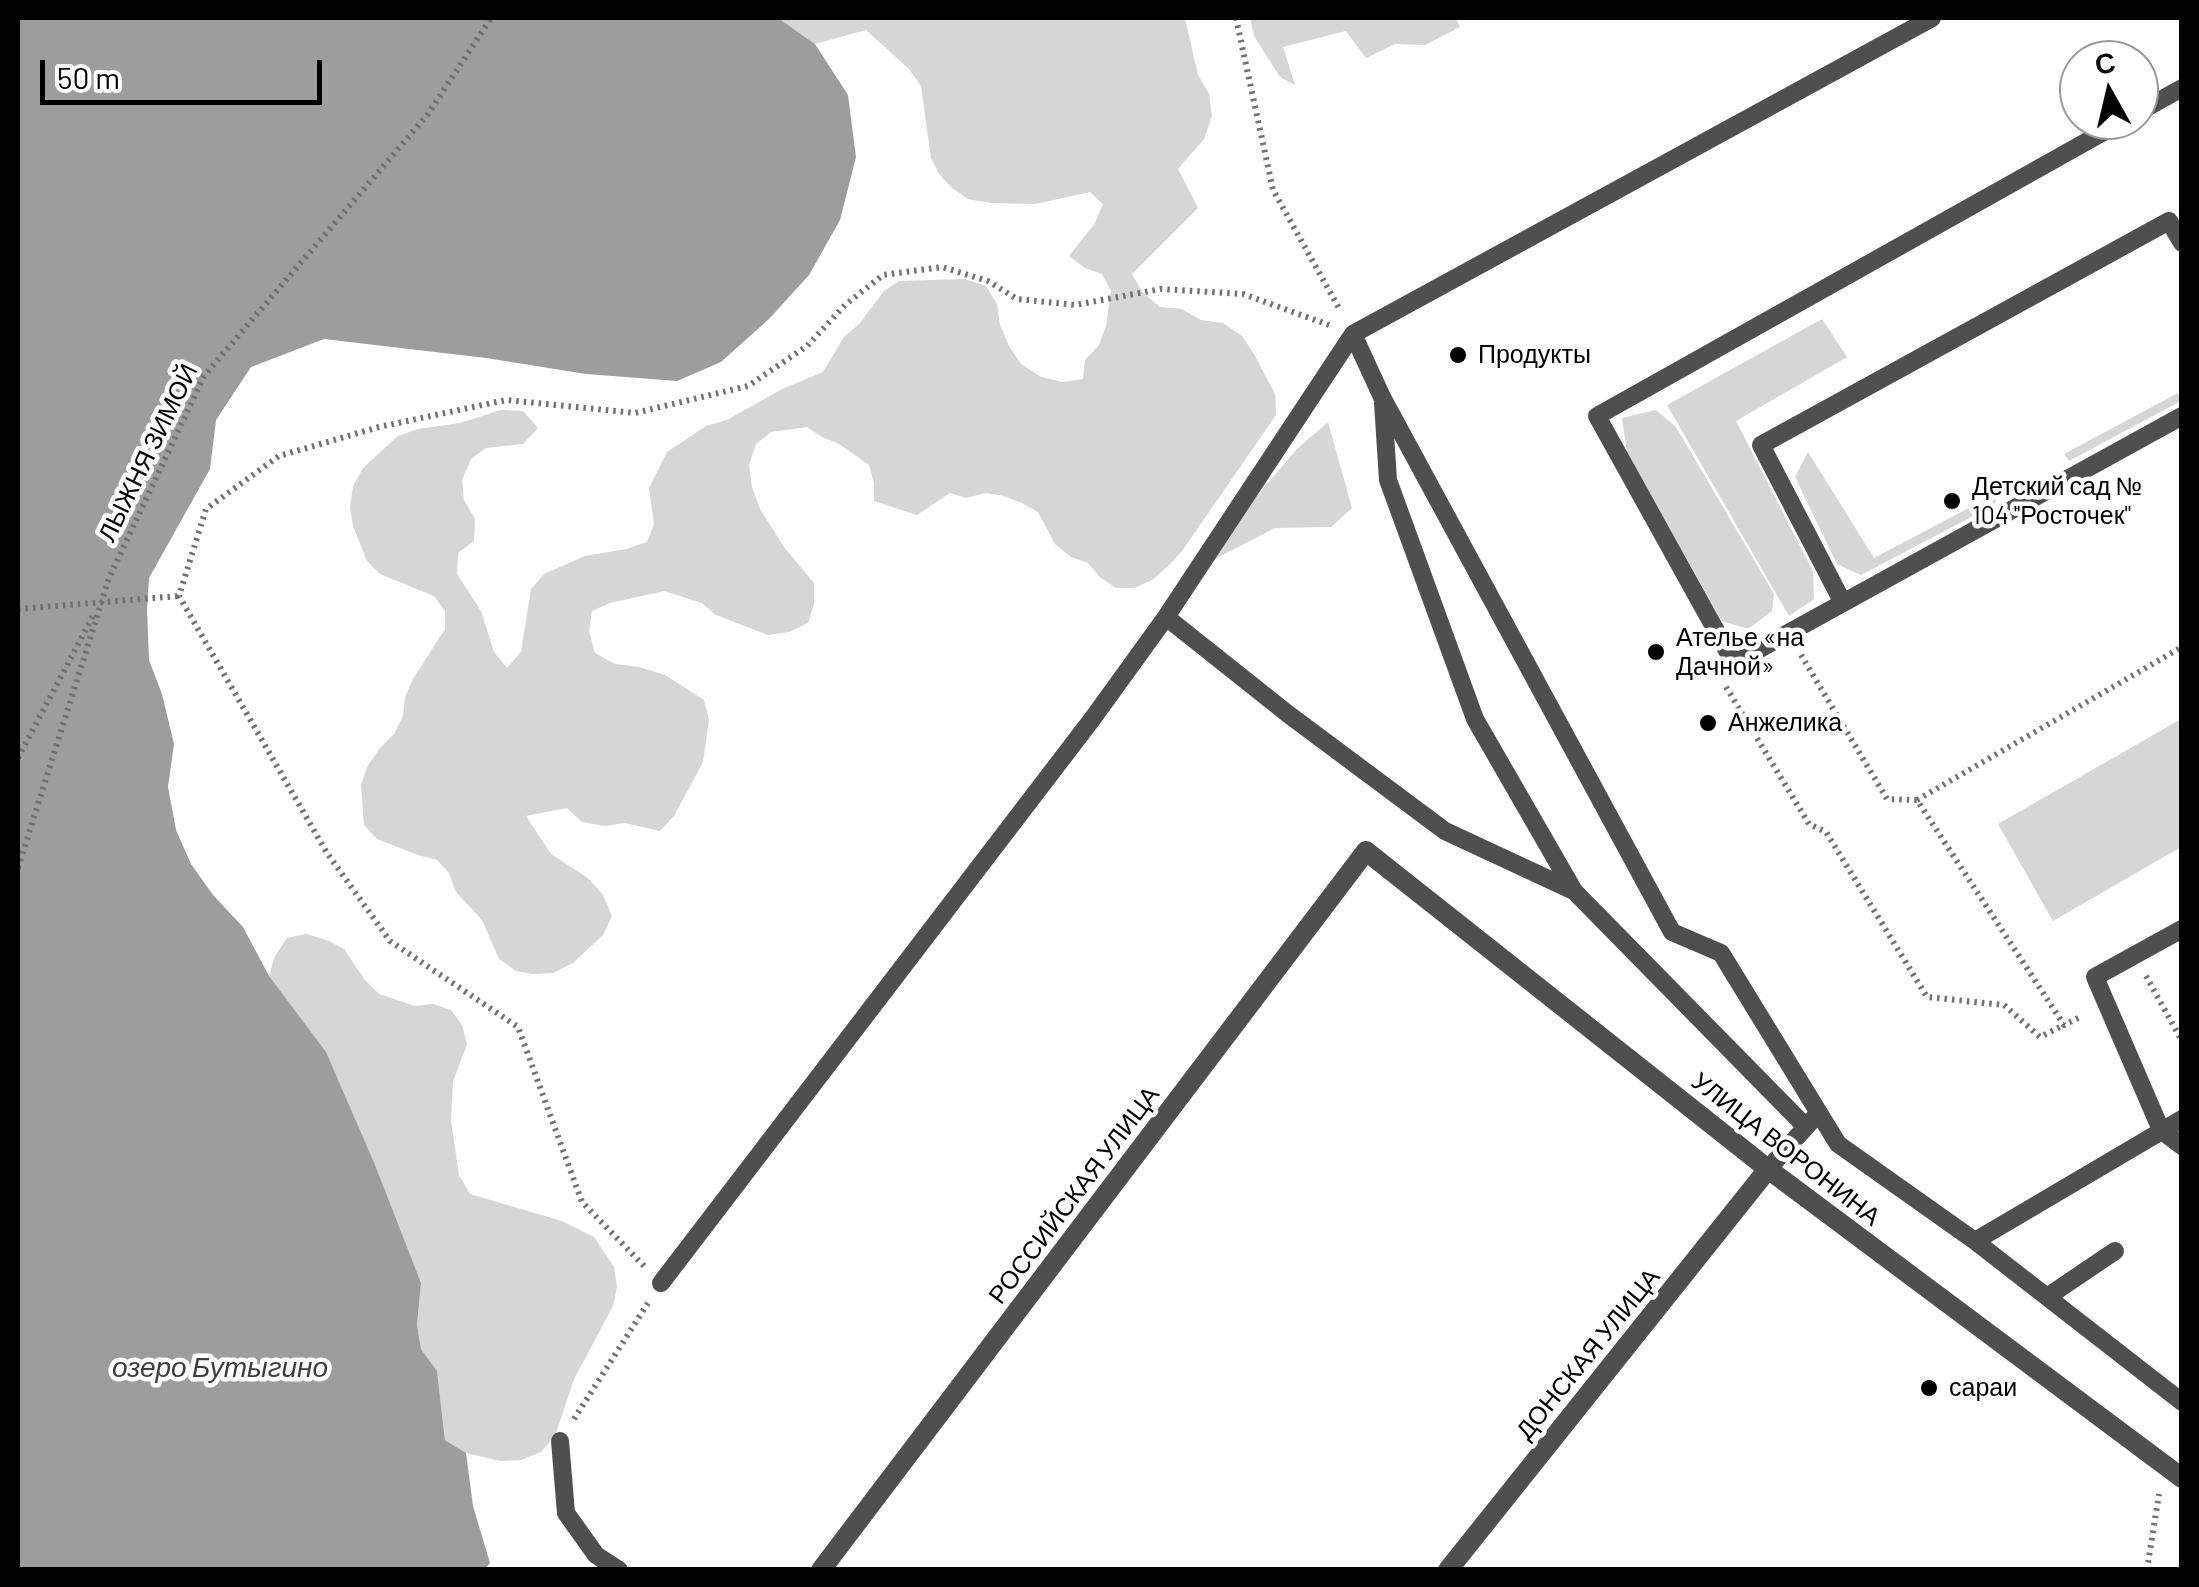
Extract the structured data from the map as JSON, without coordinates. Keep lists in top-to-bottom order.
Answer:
{
  "streets": {
    "street": ["УЛИЦА ВОРОНИНА", "РОССИЙСКАЯ УЛИЦА", "ДОНСКАЯ УЛИЦА"],
    "path": ["ЛЫЖНЯ ЗИМОЙ"]
  },
  "crossings": [
    ["УЛИЦА ВОРОНИНА", "РОССИЙСКАЯ УЛИЦА"],
    ["УЛИЦА ВОРОНИНА", "ДОНСКАЯ УЛИЦА"]
  ],
  "water": ["озеро Бутыгино"],
  "places": [
    "Продукты",
    "Детский сад № 104 \"Росточек\"",
    "Ателье «на Дачной»",
    "Анжелика",
    "сараи"
  ],
  "scale_bar": "50 m",
  "north": "top"
}
